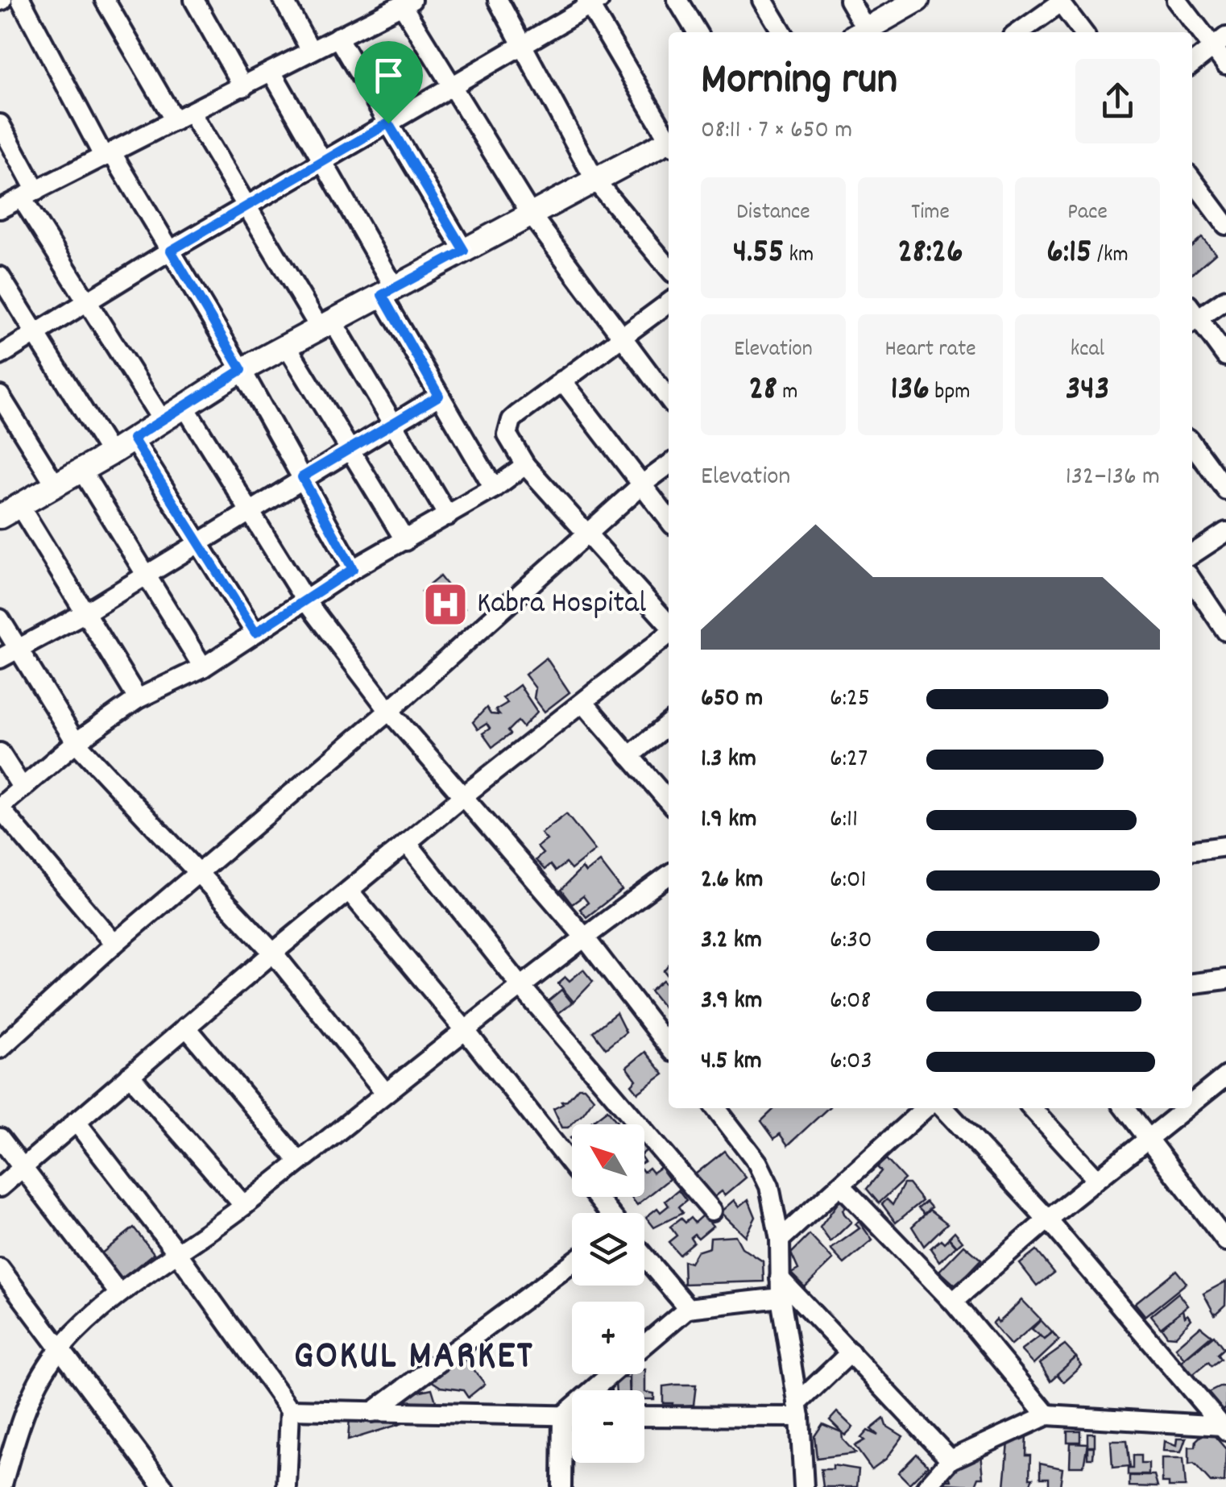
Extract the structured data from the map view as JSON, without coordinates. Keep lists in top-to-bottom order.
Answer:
{
  "districts": ["GOKUL MARKET"],
  "places": {
    "hospital": ["Kabra Hospital"]
  },
  "north": "top left",
  "page": {
    "heading": ["Morning run", "08:11 · 7 × 650 m"],
    "stats": [
      ["Distance", "4.55 km"],
      ["Time", "28:26"],
      ["Pace", "6:15 /km"],
      ["Elevation", "28 m"],
      ["Heart rate", "136 bpm"],
      ["kcal", "343"]
    ],
    "chart": ["Elevation", "132–136 m"],
    "list": [
      {
        "name": "650 m",
        "note": "6:25"
      },
      {
        "name": "1.3 km",
        "note": "6:27"
      },
      {
        "name": "1.9 km",
        "note": "6:11"
      },
      {
        "name": "2.6 km",
        "note": "6:01"
      },
      {
        "name": "3.2 km",
        "note": "6:30"
      },
      {
        "name": "3.9 km",
        "note": "6:08"
      },
      {
        "name": "4.5 km",
        "note": "6:03"
      }
    ],
    "map_buttons": ["+", "−"]
  }
}
